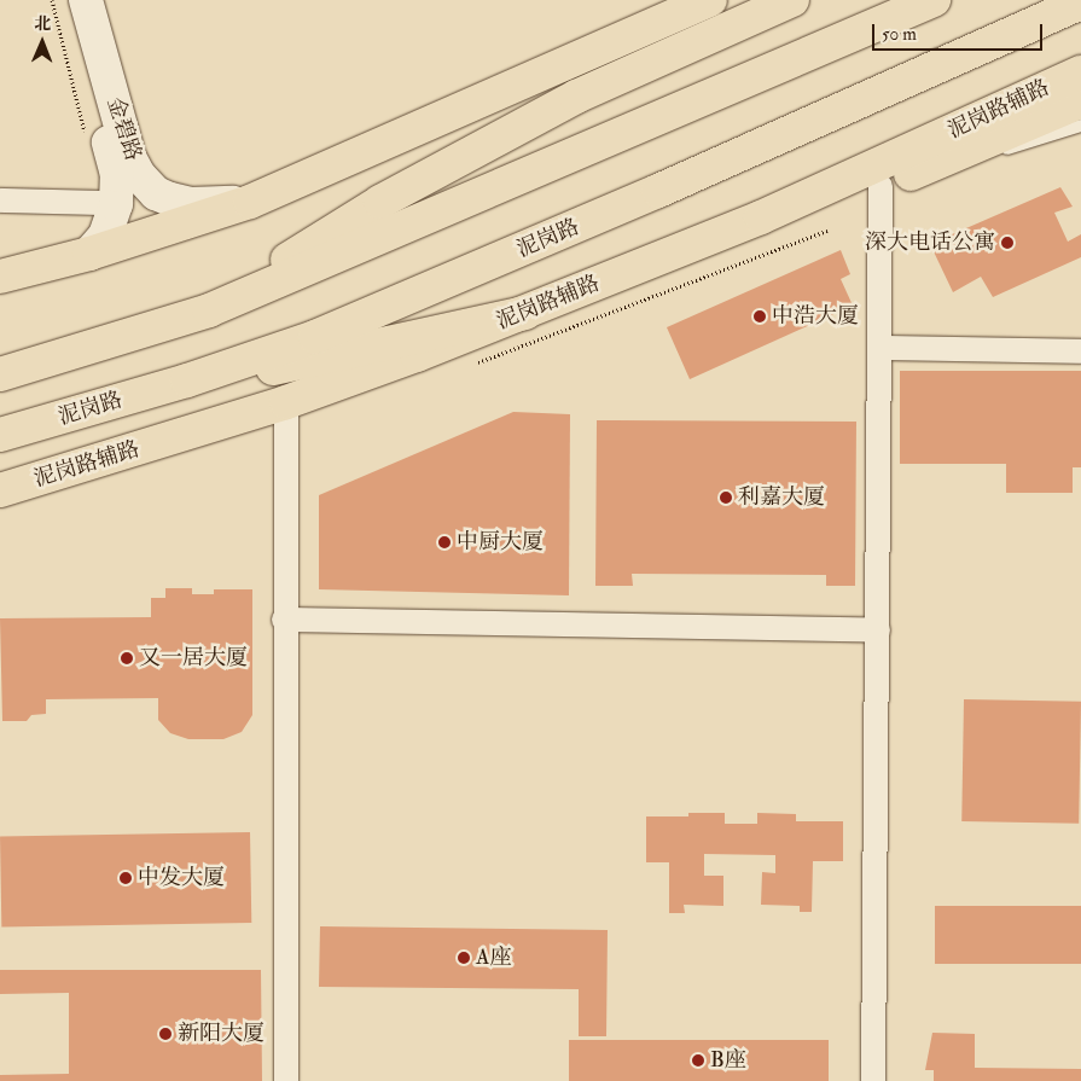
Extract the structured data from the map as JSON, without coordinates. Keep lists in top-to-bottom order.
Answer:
{
  "streets": {
    "main road": ["泥岗路辅路", "泥岗路"],
    "street": ["金碧路"]
  },
  "places": [
    "深大电话公寓",
    "中浩大厦",
    "利嘉大厦",
    "中厨大厦",
    "又一居大厦",
    "中发大厦",
    "A座",
    "新阳大厦",
    "B座"
  ],
  "scale_bar": "50 m",
  "north": "top"
}
